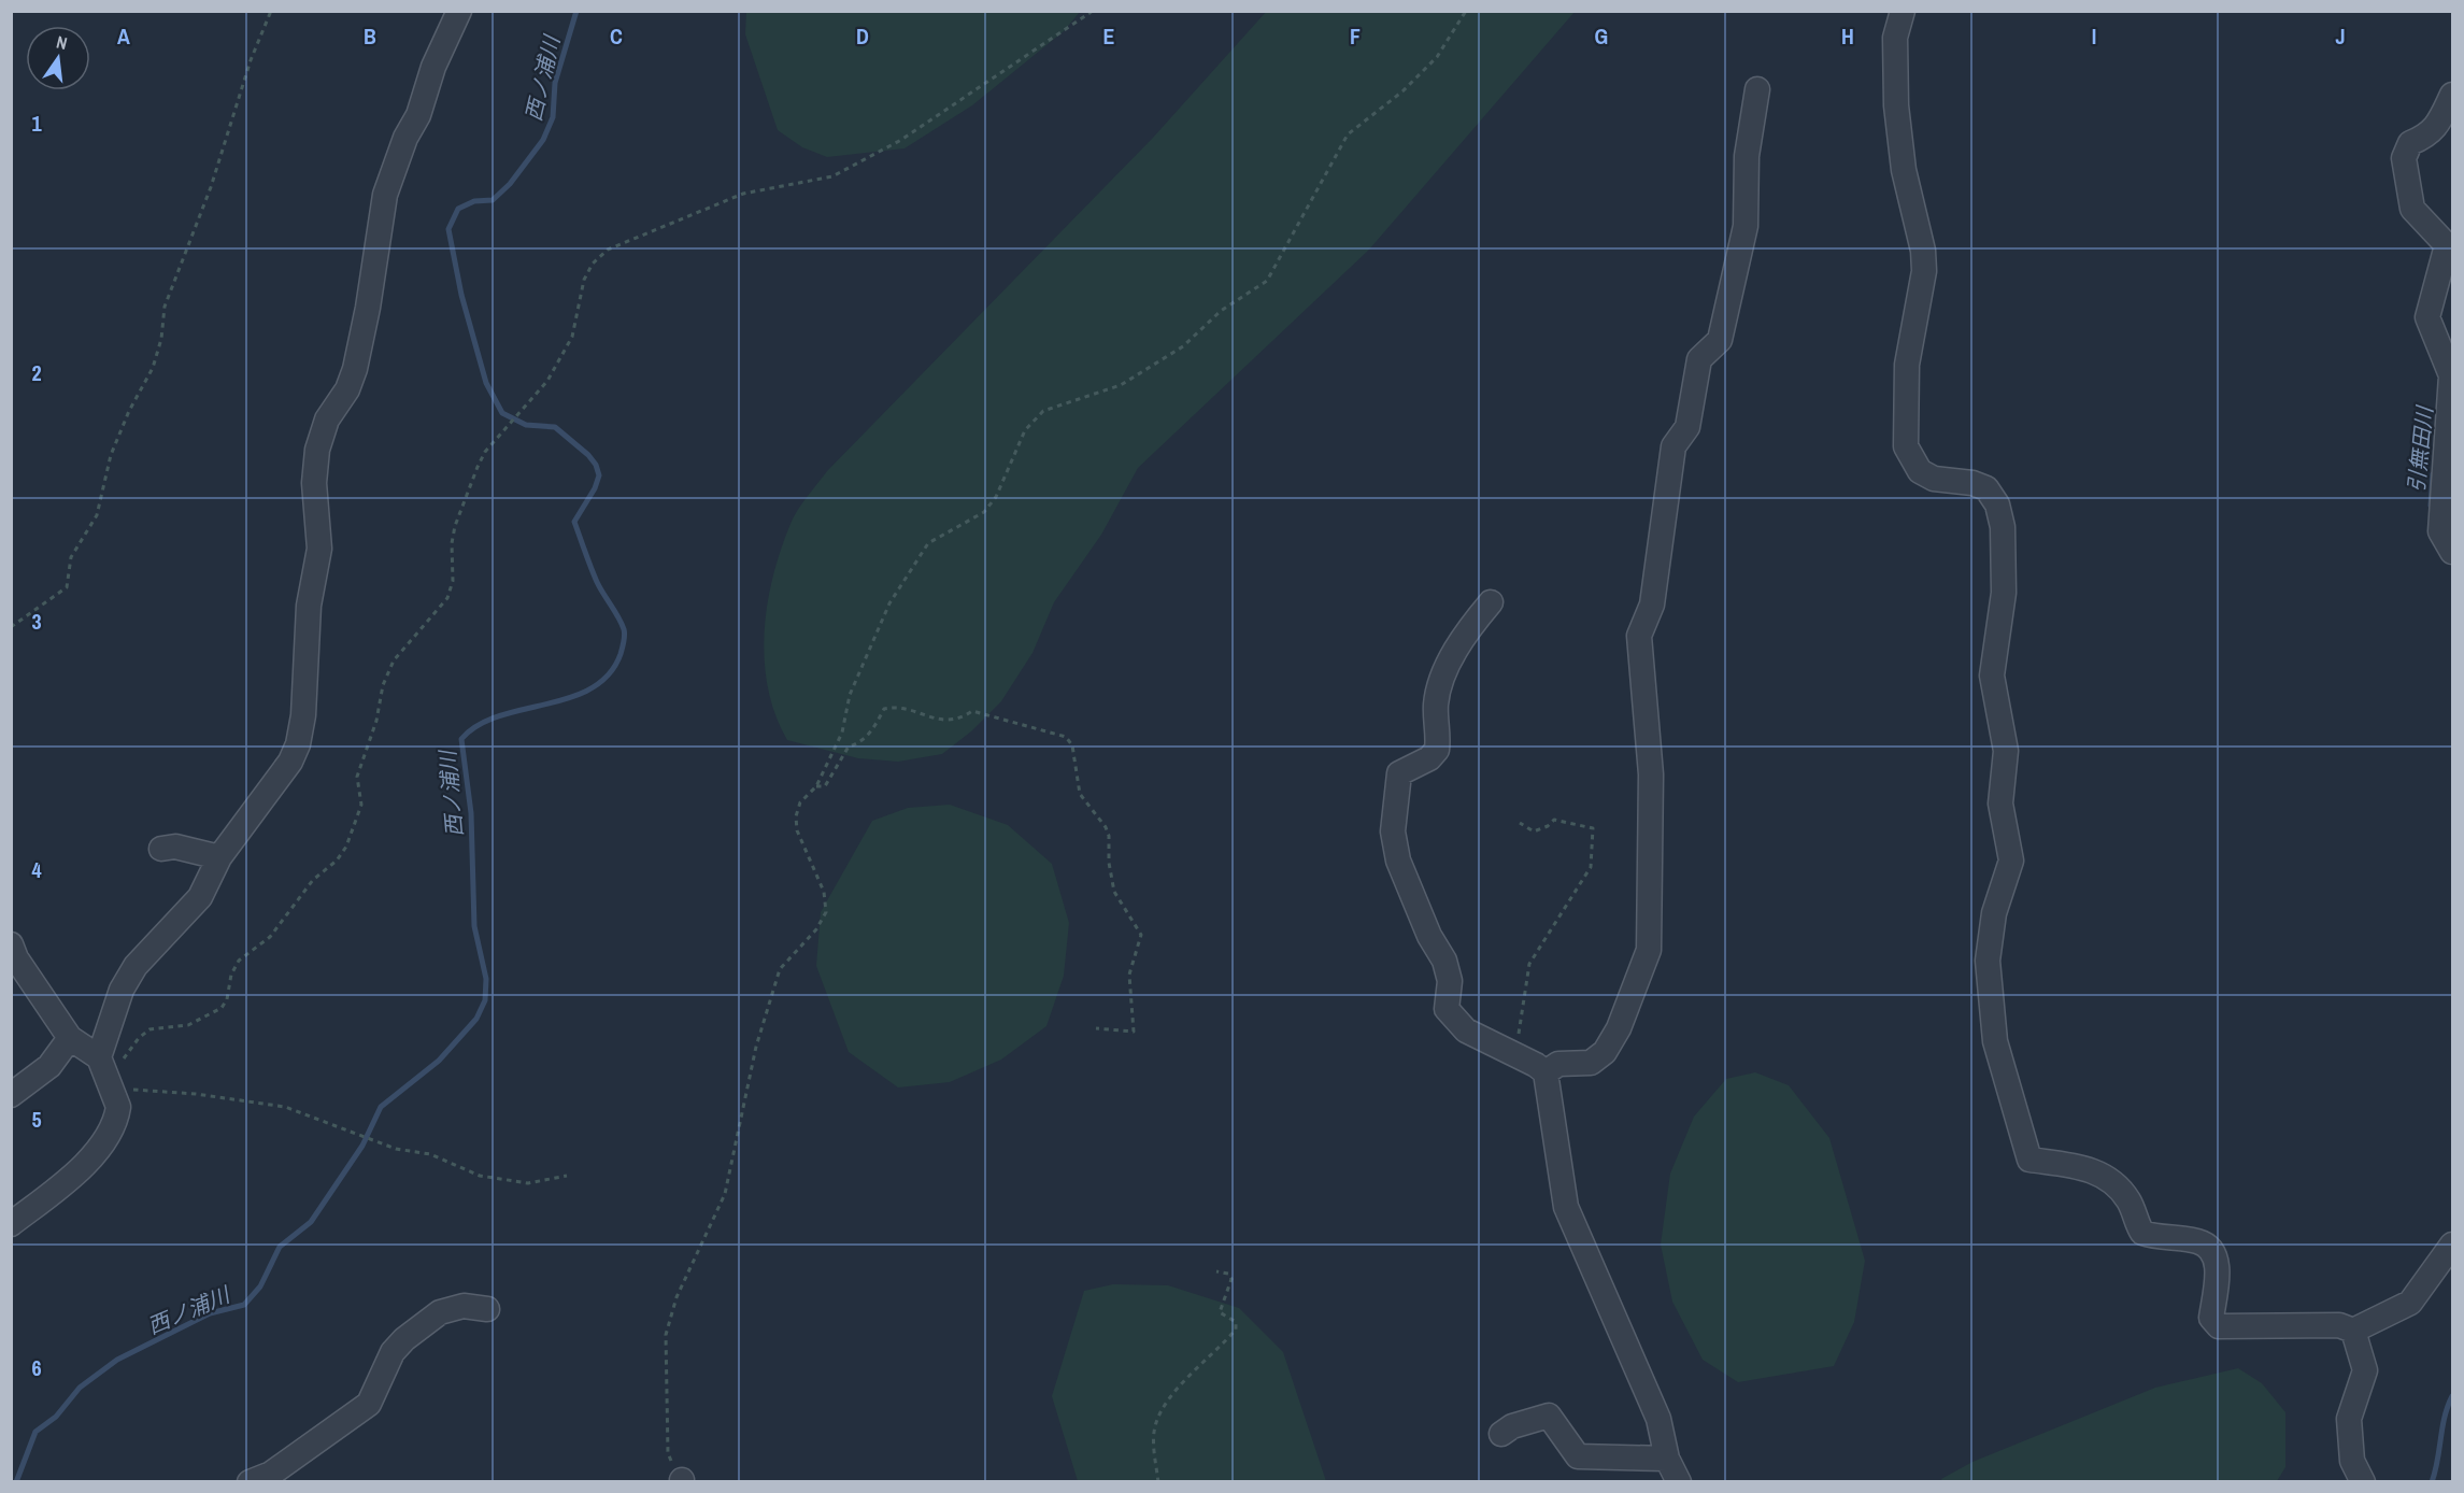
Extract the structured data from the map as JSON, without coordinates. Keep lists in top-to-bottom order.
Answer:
{
  "water": ["西ノ浦川", "引無田川"],
  "north": "top",
  "grid": {
    "columns": [
      "A",
      "B",
      "C",
      "D",
      "E",
      "F",
      "G",
      "H",
      "I",
      "J"
    ],
    "rows": [
      "1",
      "2",
      "3",
      "4",
      "5",
      "6"
    ]
  }
}
